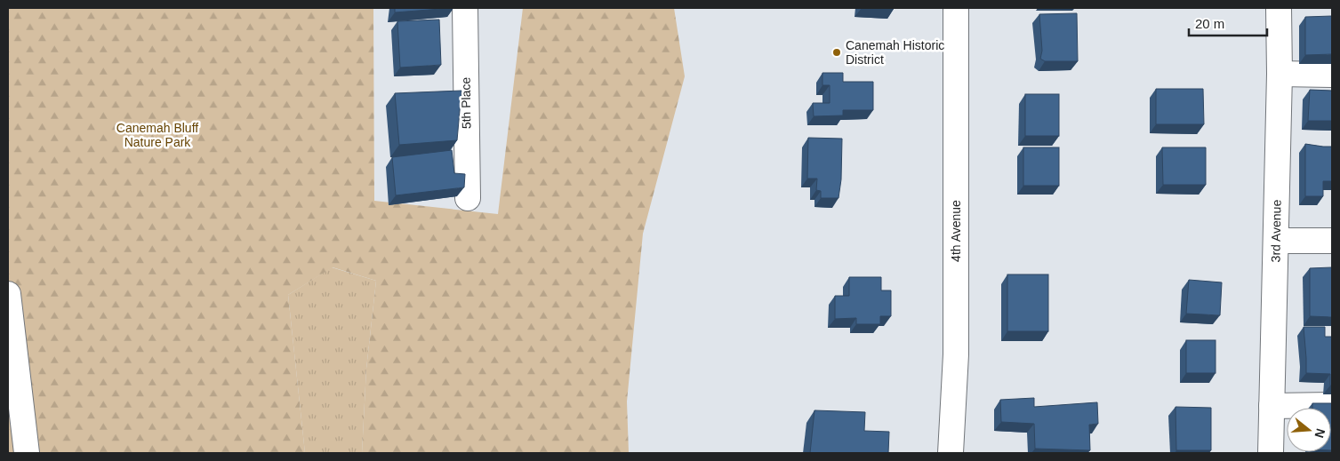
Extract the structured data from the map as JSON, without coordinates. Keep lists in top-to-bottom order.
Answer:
{
  "streets": {
    "street": ["5th Place", "4th Avenue", "3rd Avenue"]
  },
  "parks": ["Canemah Bluff Nature Park"],
  "places": ["Canemah Historic District"],
  "scale_bar": "20 m",
  "north": "right"
}
